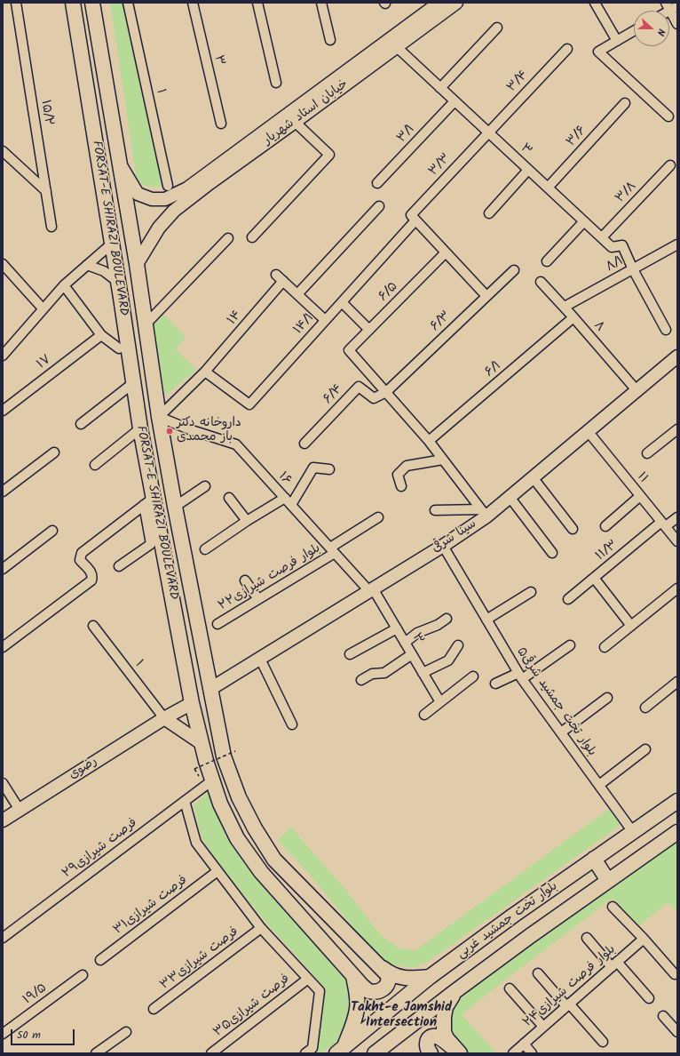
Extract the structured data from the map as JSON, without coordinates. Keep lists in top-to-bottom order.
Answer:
{
  "streets": {
    "main road": ["FORSAT-E SHIRAZI BOULEVARD", "بلوار تخت جمشید غربی"],
    "street": [
      "۳",
      "۳/۴",
      "۱",
      "۱۵/۲",
      "خیابان استاد شهریار",
      "۳/۱",
      "۳/۶",
      "۳/۳",
      "۳/۸",
      "۸/۱",
      "۶/۵",
      "۱۴",
      "۶/۳",
      "۱۴/۱",
      "۸",
      "۱۷",
      "۶/۱",
      "۶/۴",
      "۱۱",
      "۱۶",
      "سینا شرقی",
      "۱۱/۳",
      "بلوار فرصت شیرازی۲۲",
      "بلوار تخت جمشید شرقی۵",
      "رضوی",
      "فرصت شیرازی۲۹",
      "فرصت شیرازی۳۱",
      "فرصت شیرازی۳۳",
      "بلوار فرصت شیرازی۲۴",
      "۱۹/۵",
      "فرصت شیرازی۳۵"
    ]
  },
  "crossings": [
    ["۳", "۳/۴"],
    ["۳", "خیابان استاد شهریار"],
    ["۳", "۳/۱"],
    ["۳", "۳/۶"],
    ["۳", "۳/۳"],
    ["۳", "۳/۸"],
    ["۳", "۸/۱"],
    ["۳", "۱۶"],
    ["۳", "سینا شرقی"],
    ["۳/۴", "۳/۳"],
    ["۱", "رضوی"],
    ["خیابان استاد شهریار", "FORSAT-E SHIRAZI BOULEVARD"],
    ["۳/۳", "۱۴/۱"],
    ["FORSAT-E SHIRAZI BOULEVARD", "۱۴"],
    ["FORSAT-E SHIRAZI BOULEVARD", "۱۶"],
    ["FORSAT-E SHIRAZI BOULEVARD", "سینا شرقی"],
    ["FORSAT-E SHIRAZI BOULEVARD", "رضوی"],
    ["FORSAT-E SHIRAZI BOULEVARD", "فرصت شیرازی۲۹"],
    ["۸/۱", "۸"],
    ["۶/۵", "۶/۳"],
    ["۶/۵", "۶/۴"],
    ["۱۴", "۱۴/۱"],
    ["۱۴", "۱۶"],
    ["۶/۳", "۶/۴"],
    ["۸", "۶/۱"],
    ["۸", "سینا شرقی"],
    ["۱۱", "سینا شرقی"],
    ["۱۱", "۱۱/۳"],
    ["۱۶", "سینا شرقی"],
    ["۱۶", "بلوار فرصت شیرازی۲۲"],
    ["سینا شرقی", "بلوار تخت جمشید شرقی۵"],
    ["بلوار تخت جمشید شرقی۵", "بلوار تخت جمشید غربی"]
  ],
  "districts": ["Takht-e Jamshid Intersection"],
  "places": ["داروخانه دکتر باز محمدی"],
  "scale_bar": "50 m",
  "north": "right"
}
